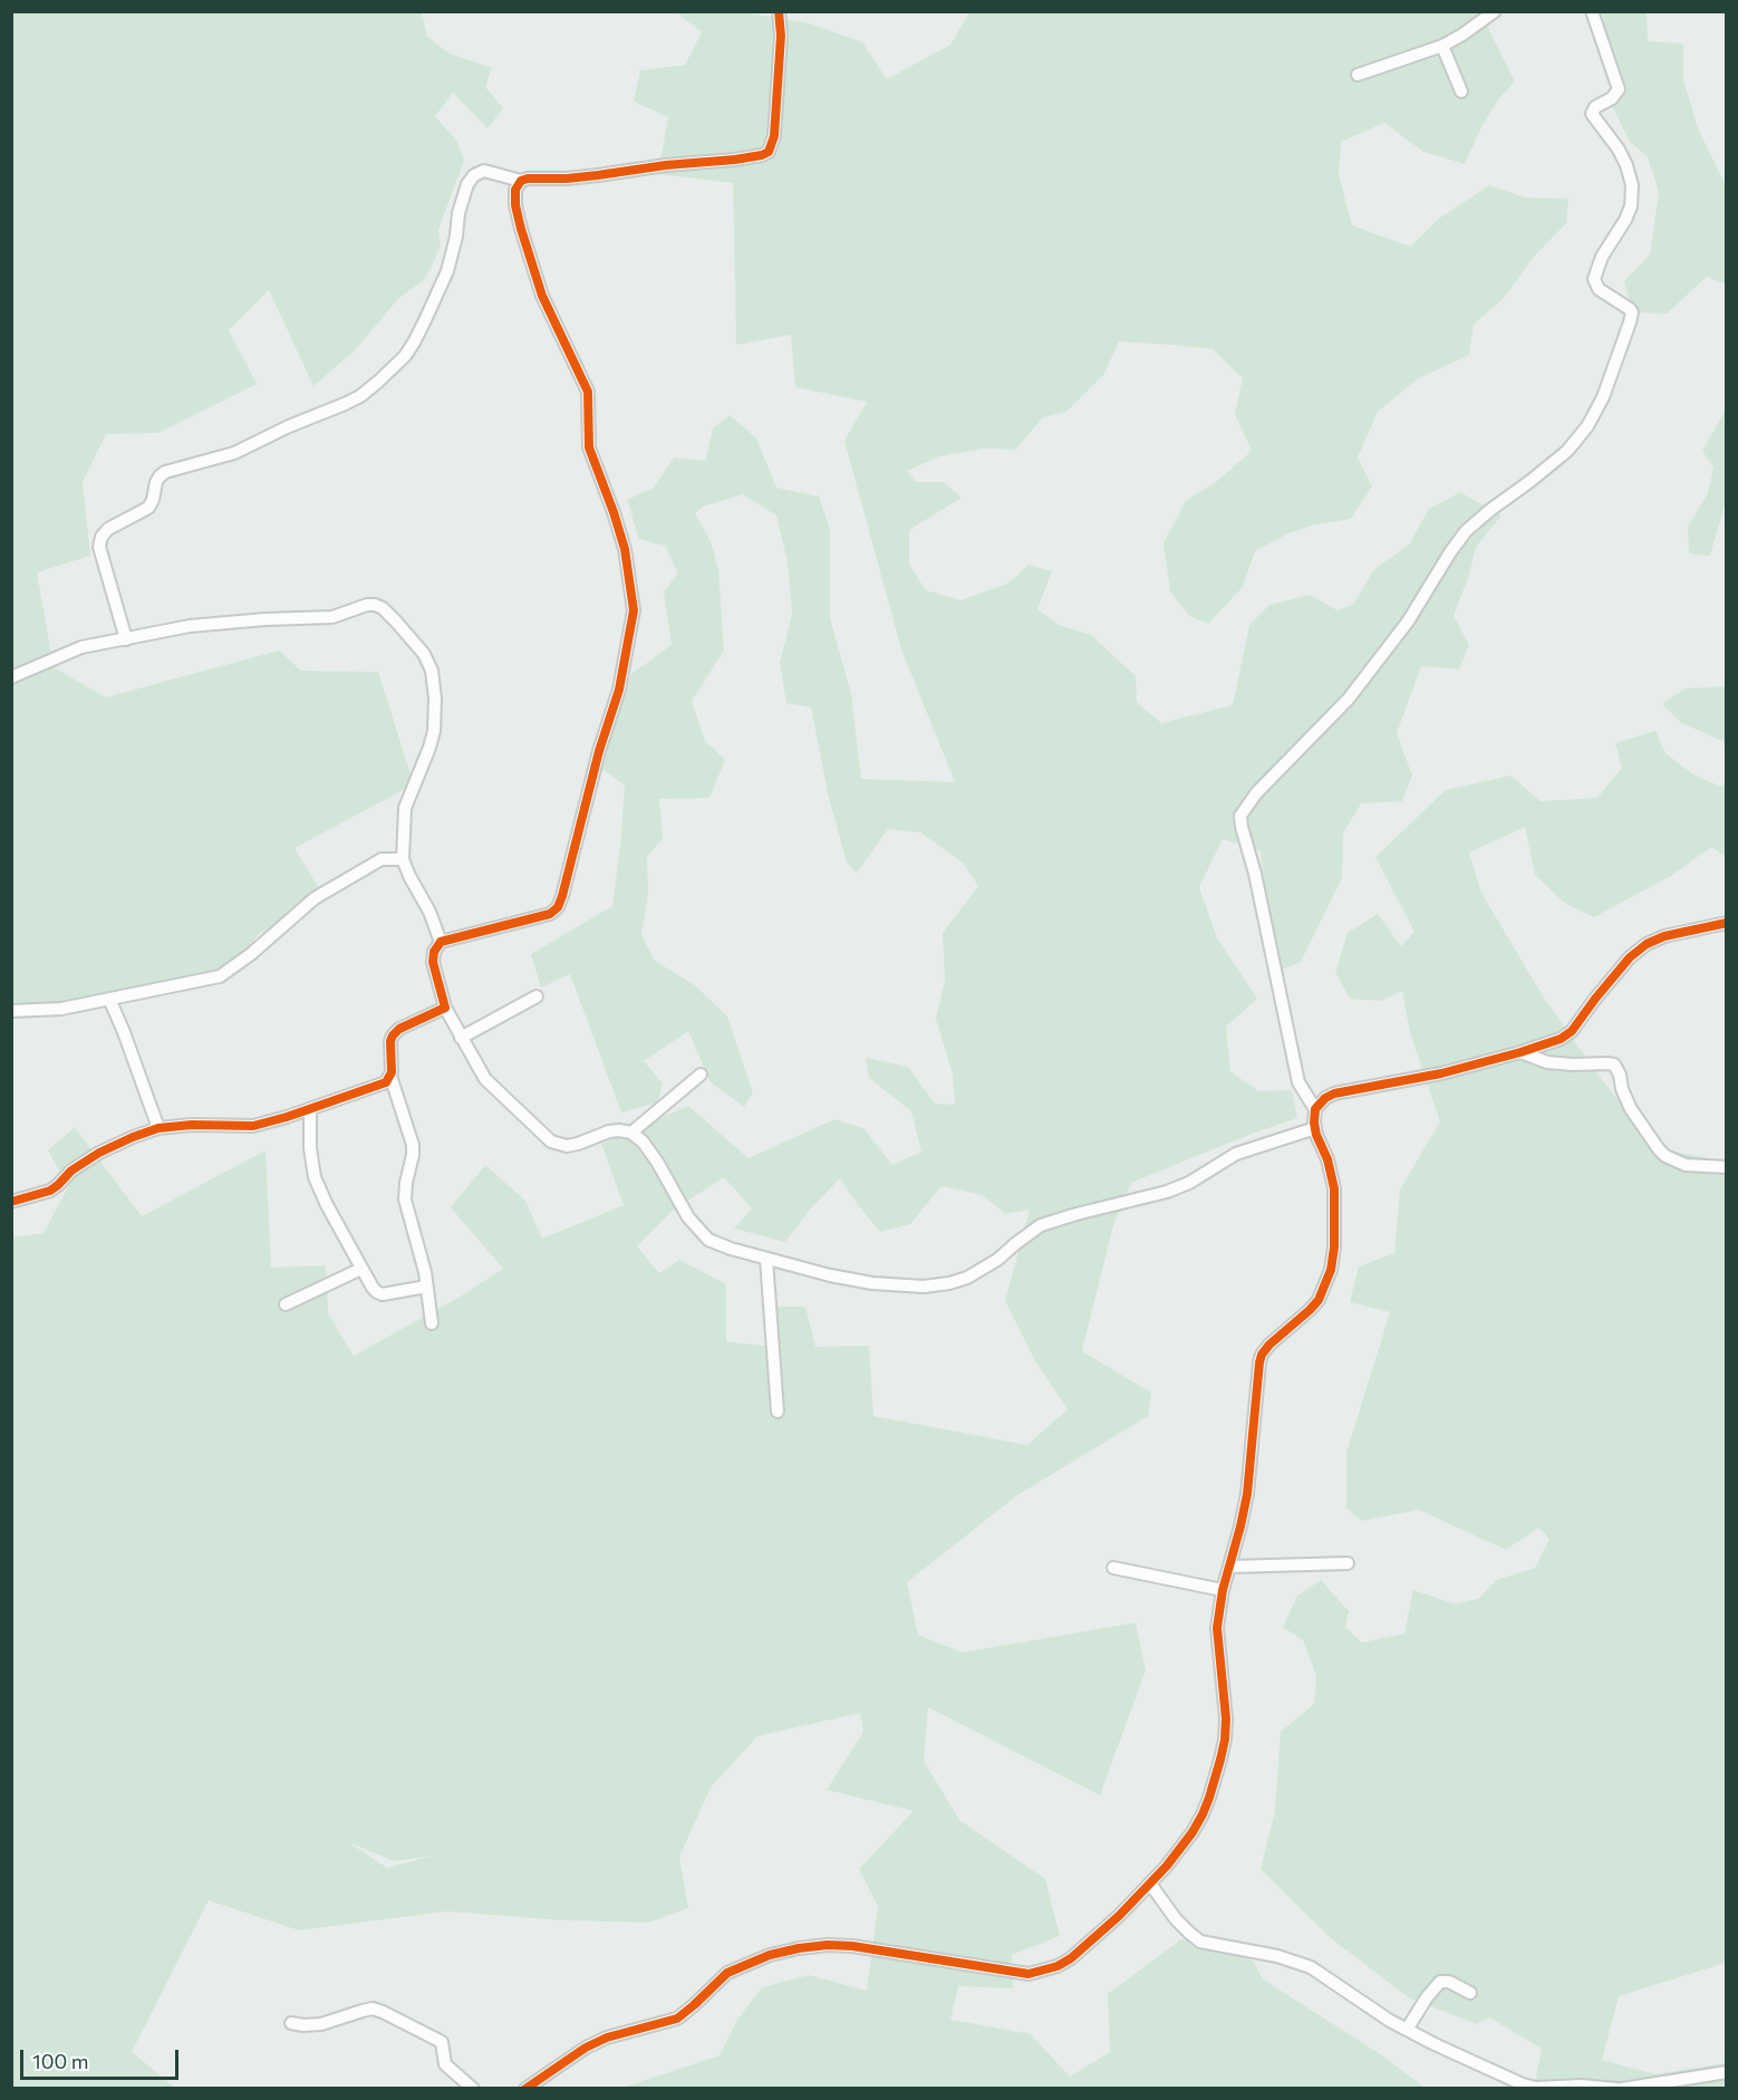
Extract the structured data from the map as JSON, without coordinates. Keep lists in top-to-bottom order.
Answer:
{
  "scale_bar": "100 m"
}
